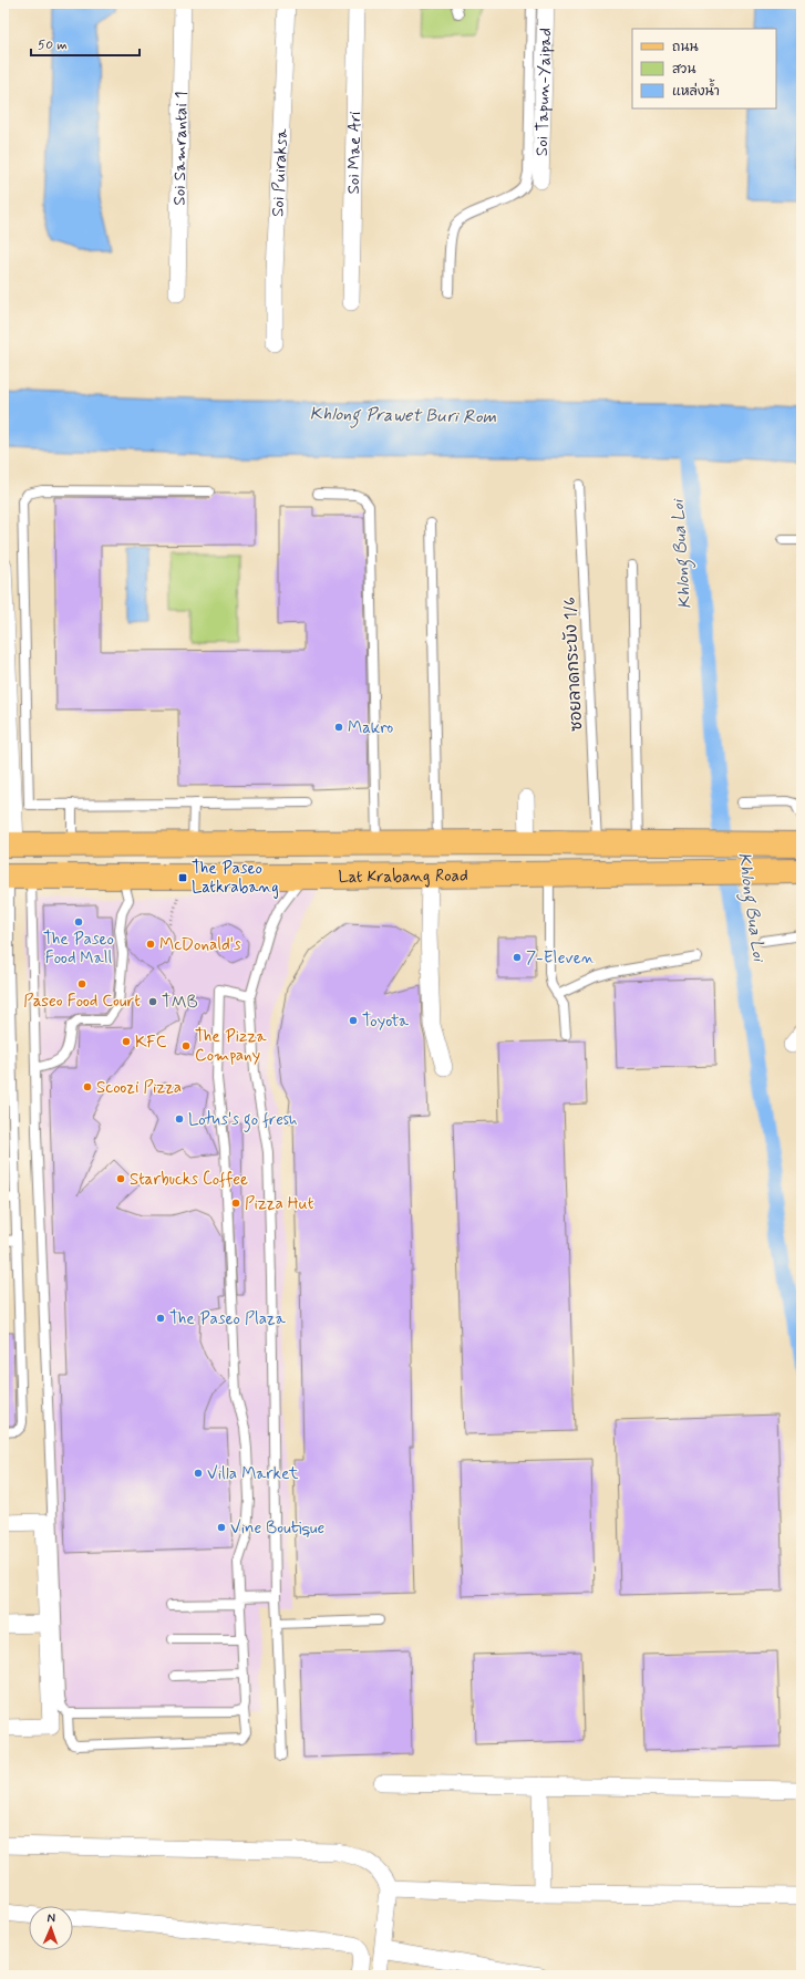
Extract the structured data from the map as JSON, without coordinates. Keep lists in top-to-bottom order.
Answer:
{
  "streets": {
    "main road": ["Lat Krabang Road"],
    "street": [
      "Soi Tapun-Yaipad",
      "Soi Samrantai 1",
      "Soi Mae Ari",
      "Soi Puiraksa"
    ],
    "lane": ["ซอยลาดกระบัง 1/6"]
  },
  "crossings": [
    ["ซอยลาดกระบัง 1/6", "Lat Krabang Road"]
  ],
  "water": ["Khlong Prawet Buri Rom", "Khlong Bua Loi"],
  "places": {
    "other": [
      "Makro",
      "The Paseo Food Mall",
      "McDonald's",
      "7-Eleven",
      "Paseo Food Court",
      "TMB",
      "Toyota",
      "KFC",
      "The Pizza Company",
      "Scoozi Pizza",
      "Lotus's go fresh",
      "Starbucks Coffee",
      "Pizza Hut",
      "The Paseo Plaza",
      "Villa Market",
      "Vine Boutique"
    ],
    "transit": ["The Paseo Latkrabang"]
  },
  "legend": ["ถนน", "สวน", "แหล่งน้ำ"],
  "scale_bar": "50 m",
  "north": "top"
}
